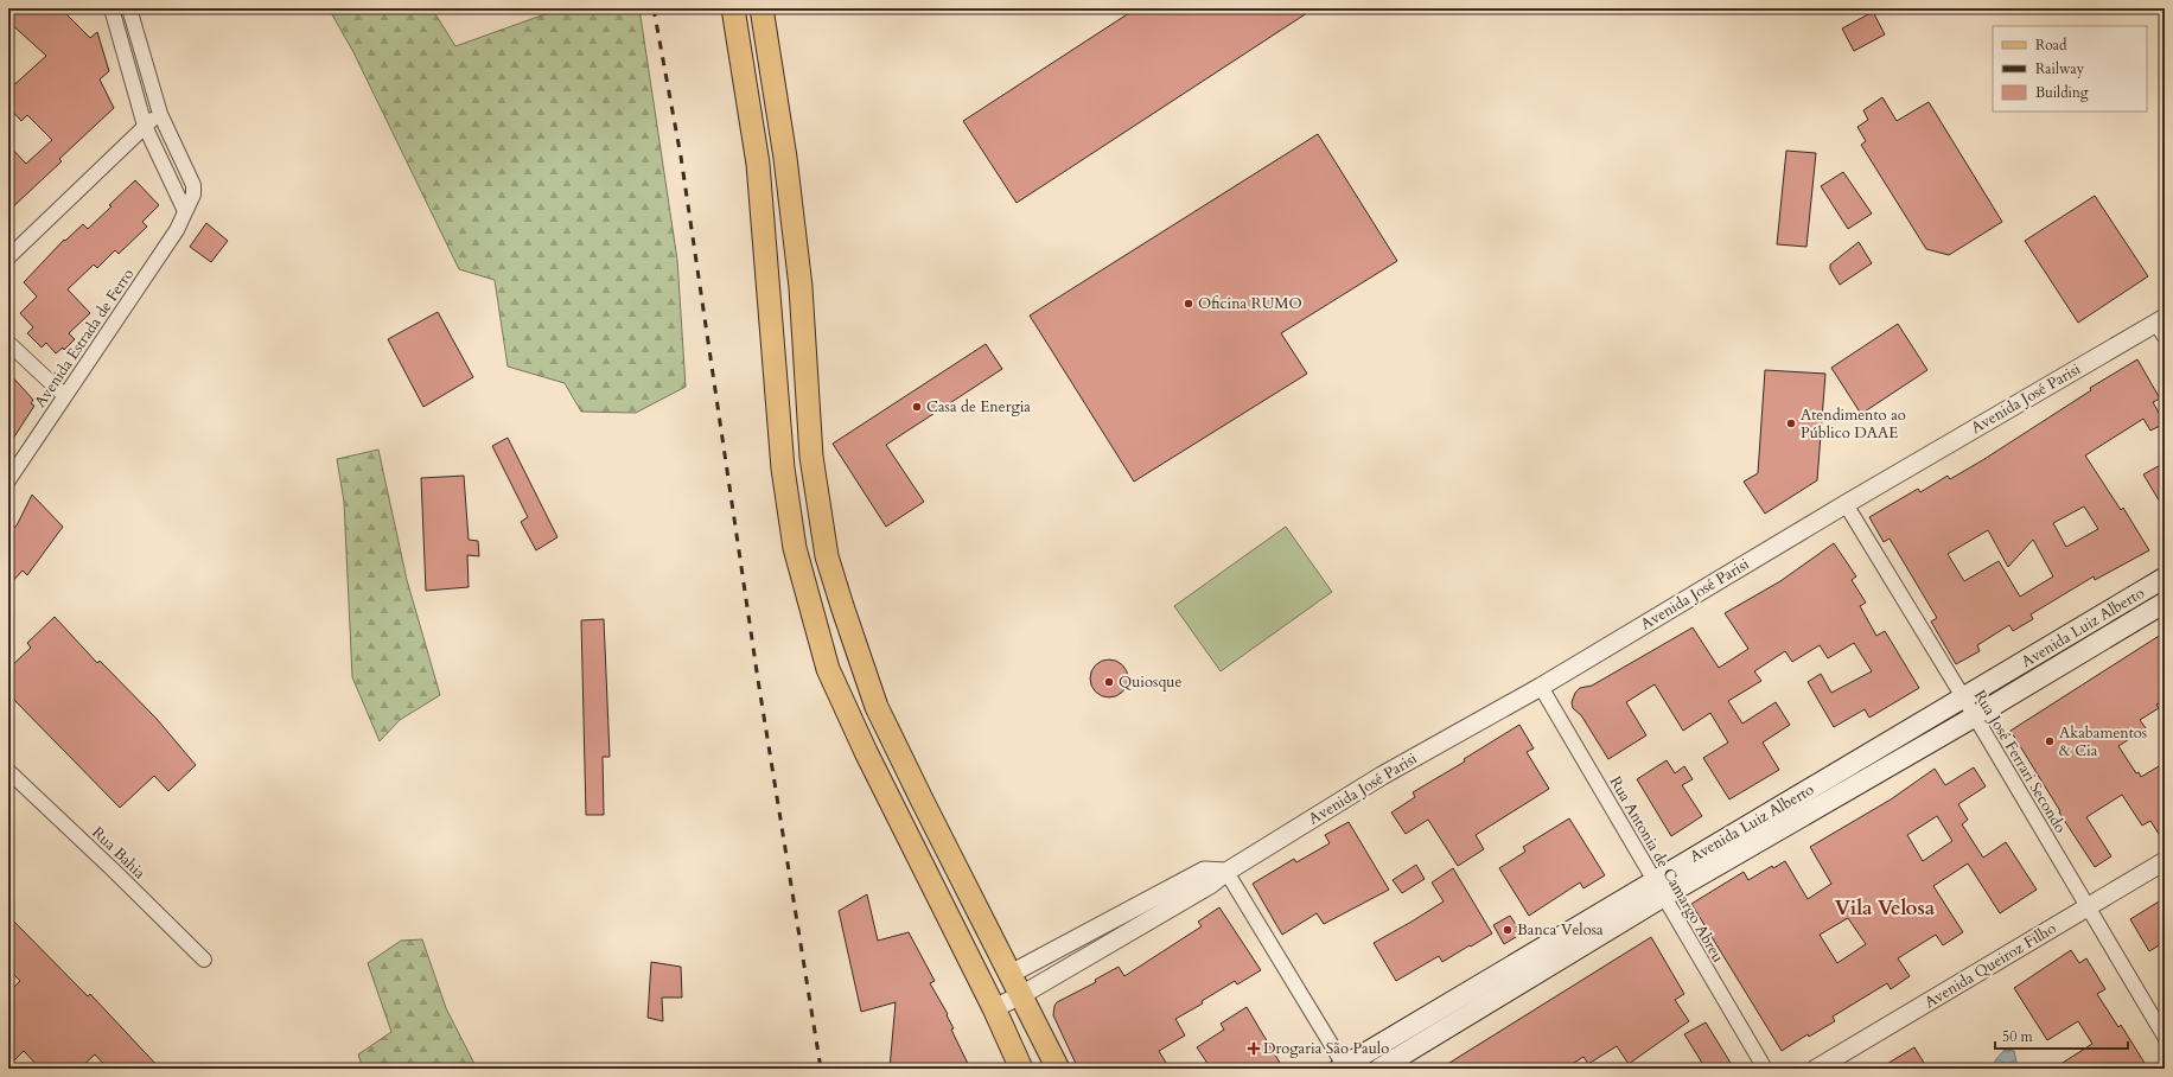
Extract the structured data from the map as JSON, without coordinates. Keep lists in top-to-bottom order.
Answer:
{
  "streets": {
    "main road": ["Avenida Luiz Alberto"],
    "street": [
      "Avenida Estrada de Ferro",
      "Avenida José Parisi",
      "Rua José Ferrari Secondo",
      "Rua Bahia",
      "Rua Antonia de Camargo Abreu",
      "Avenida Queiroz Filho"
    ]
  },
  "crossings": [
    ["Avenida José Parisi", "Rua José Ferrari Secondo"],
    ["Avenida José Parisi", "Rua Antonia de Camargo Abreu"],
    ["Avenida Luiz Alberto", "Rua José Ferrari Secondo"],
    ["Avenida Luiz Alberto", "Rua Antonia de Camargo Abreu"],
    ["Rua José Ferrari Secondo", "Avenida Queiroz Filho"]
  ],
  "districts": ["Vila Velosa"],
  "places": {
    "other": [
      "Oficina RUMO",
      "Casa de Energia",
      "Atendimento ao Público DAAE",
      "Quiosque",
      "Akabamentos & Cia",
      "Banca Velosa"
    ],
    "health": ["Drogaria São Paulo"]
  },
  "legend": ["Road", "Railway", "Building"],
  "scale_bar": "50 m"
}
